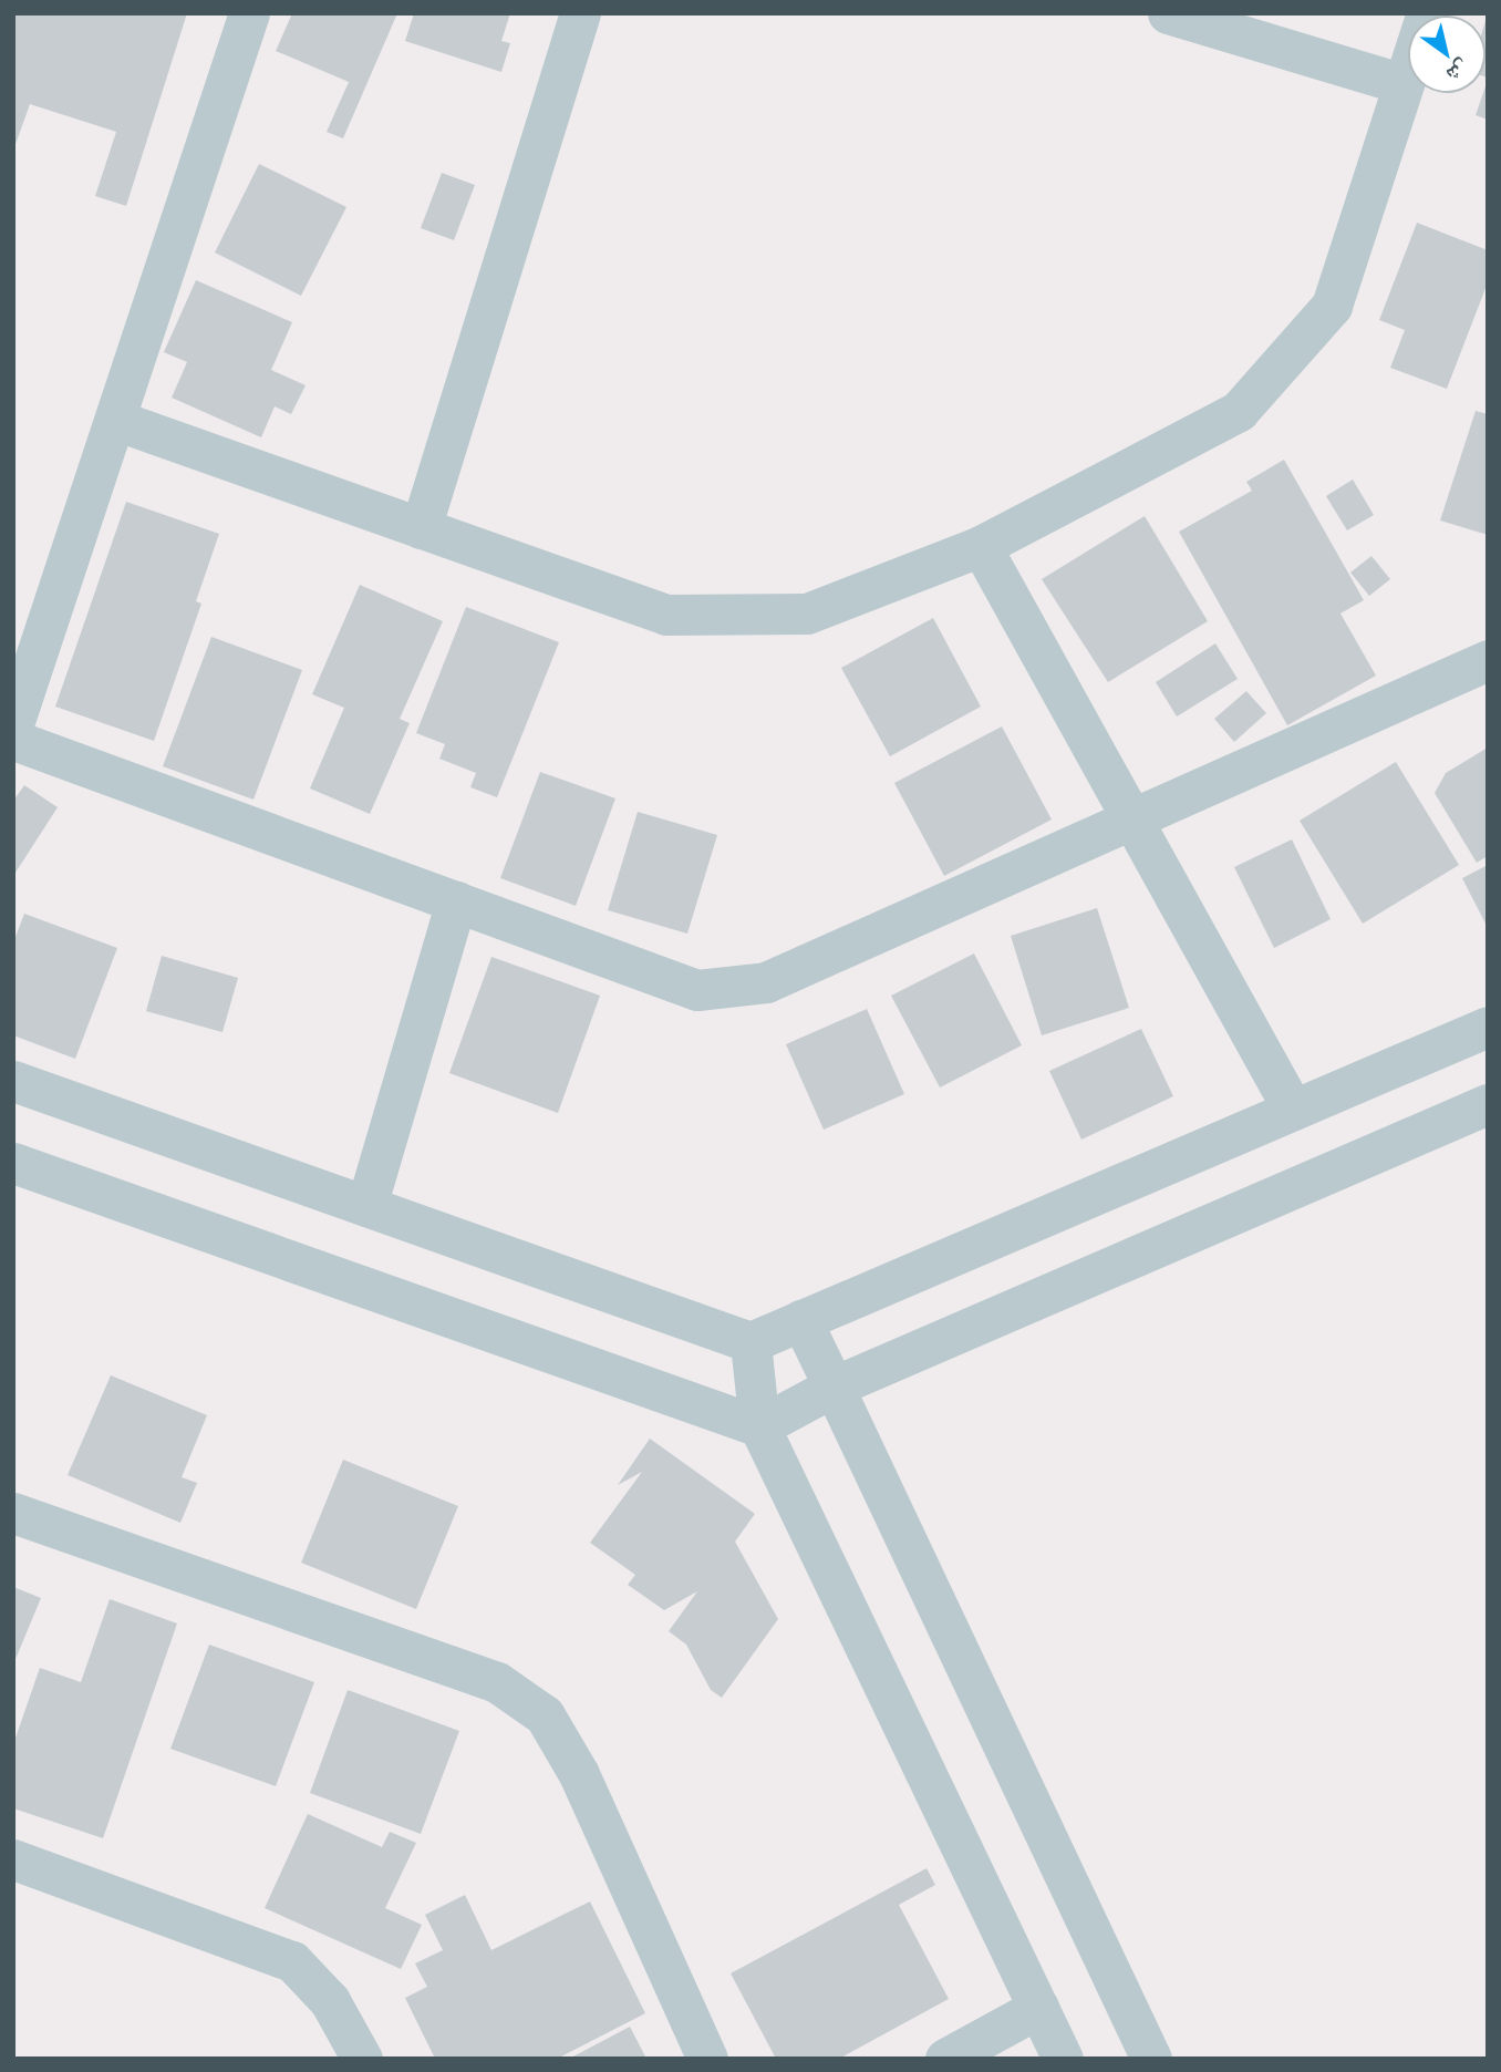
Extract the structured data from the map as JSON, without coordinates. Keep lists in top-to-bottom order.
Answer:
{
  "north": "bottom right"
}
